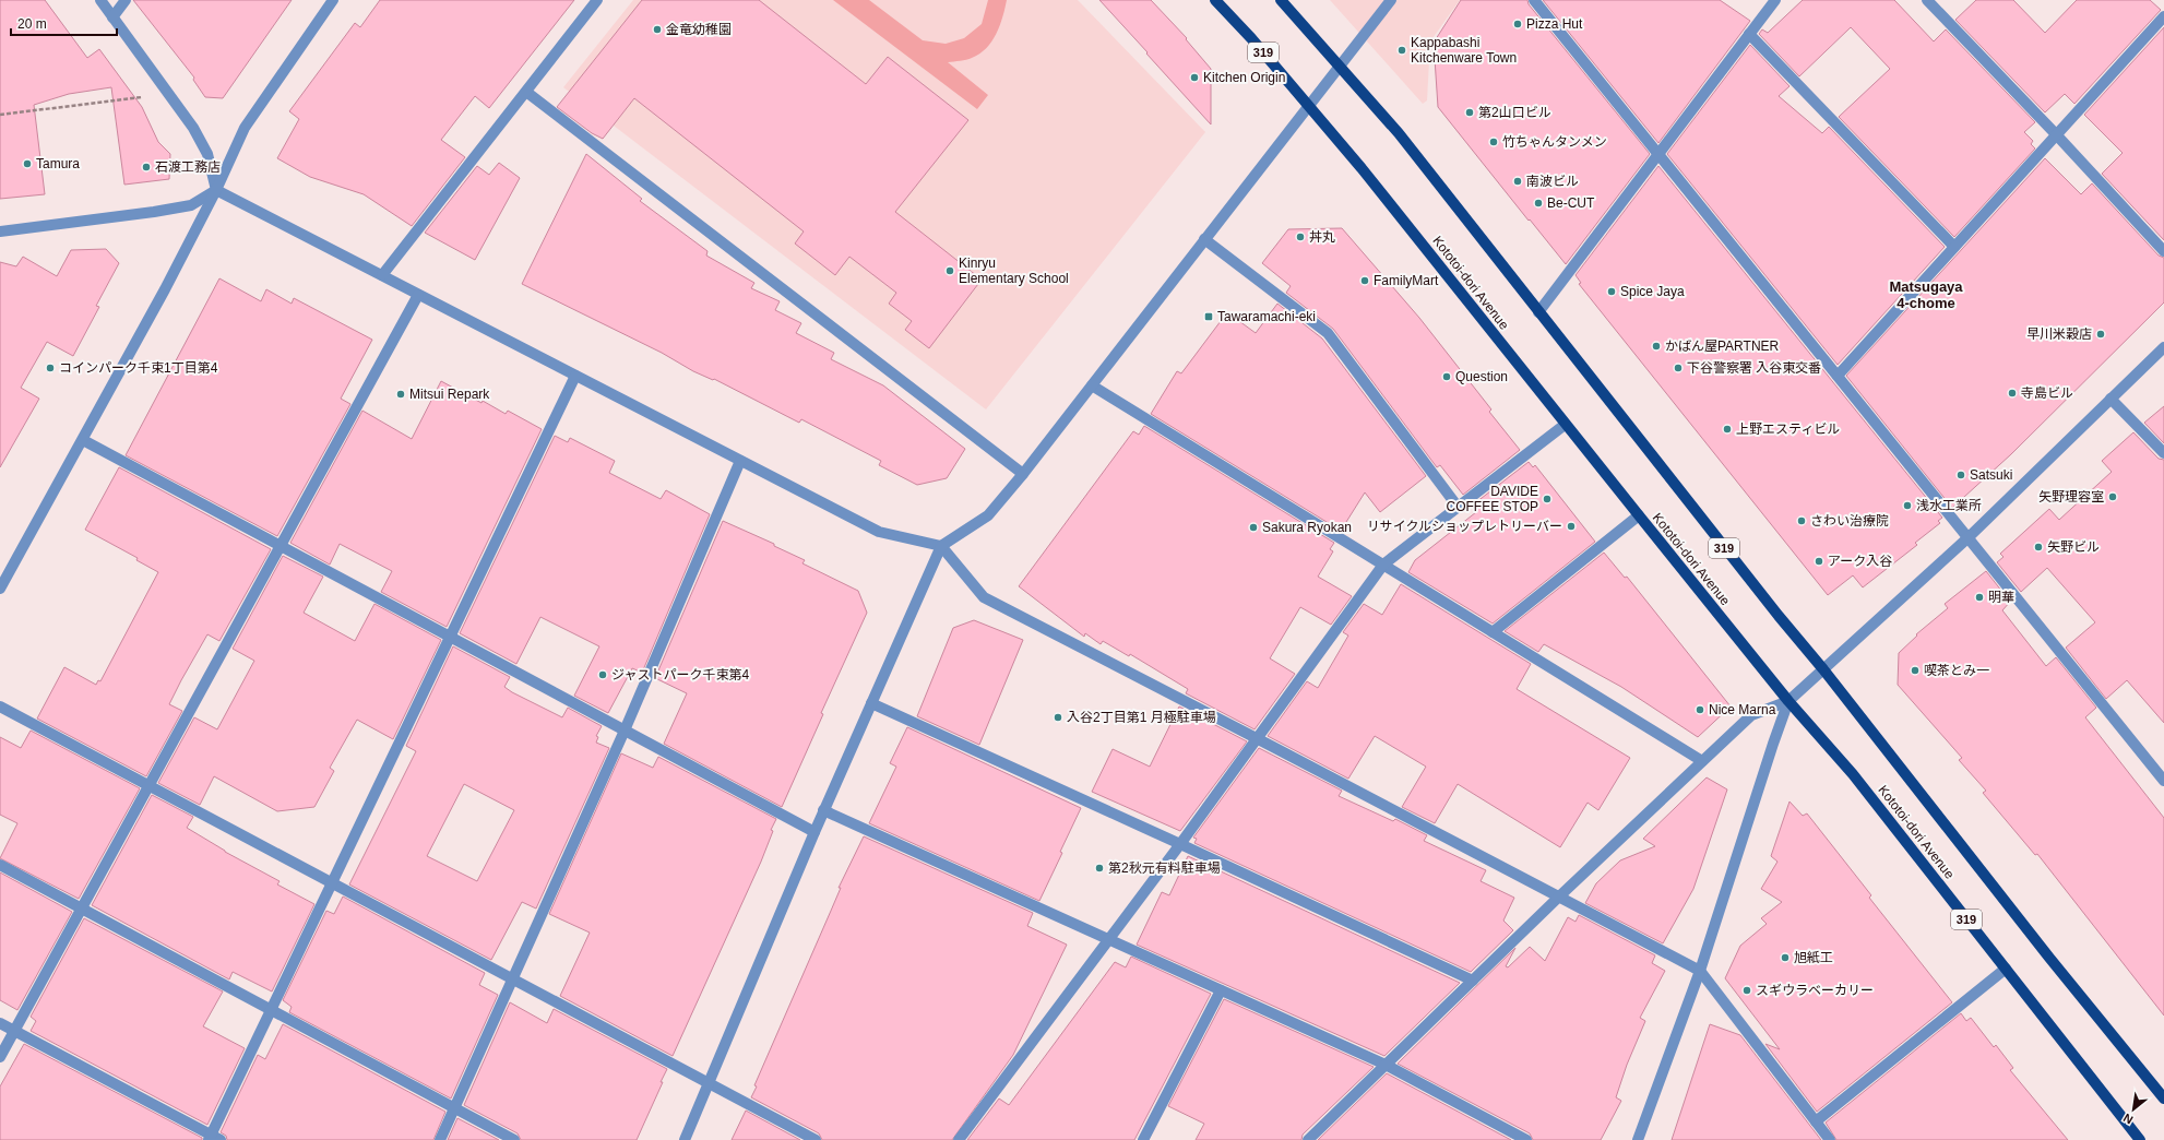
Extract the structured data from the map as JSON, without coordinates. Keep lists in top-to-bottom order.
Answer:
{
  "streets": {
    "main road": ["319", "Kototoi-dori Avenue"]
  },
  "districts": ["Matsugaya 4-chome"],
  "places": {
    "other": [
      "Pizza Hut",
      "金竜幼稚園",
      "Kappabashi Kitchenware Town",
      "Kitchen Origin",
      "第2山口ビル",
      "竹ちゃんタンメン",
      "Tamura",
      "石渡工務店",
      "南波ビル",
      "Be-CUT",
      "丼丸",
      "Kinryu Elementary School",
      "FamilyMart",
      "Spice Jaya",
      "早川米穀店",
      "かばん屋PARTNER",
      "コインパーク千束1丁目第4",
      "下谷警察署 入谷東交番",
      "Question",
      "寺島ビル",
      "Mitsui Repark",
      "上野エスティビル",
      "Satsuki",
      "矢野理容室",
      "DAVIDE COFFEE STOP",
      "浅水工業所",
      "さわい治療院",
      "リサイクルショップレトリーバー",
      "Sakura Ryokan",
      "矢野ビル",
      "アーク入谷",
      "明華",
      "喫茶とみ一",
      "ジャストパーク千束第4",
      "Nice Marna",
      "入谷2丁目第1 月極駐車場",
      "第2秋元有料駐車場",
      "旭紙工",
      "スギウラベーカリー"
    ],
    "transit": ["Tawaramachi-eki"]
  },
  "scale_bar": "20 m",
  "north": "bottom left"
}
